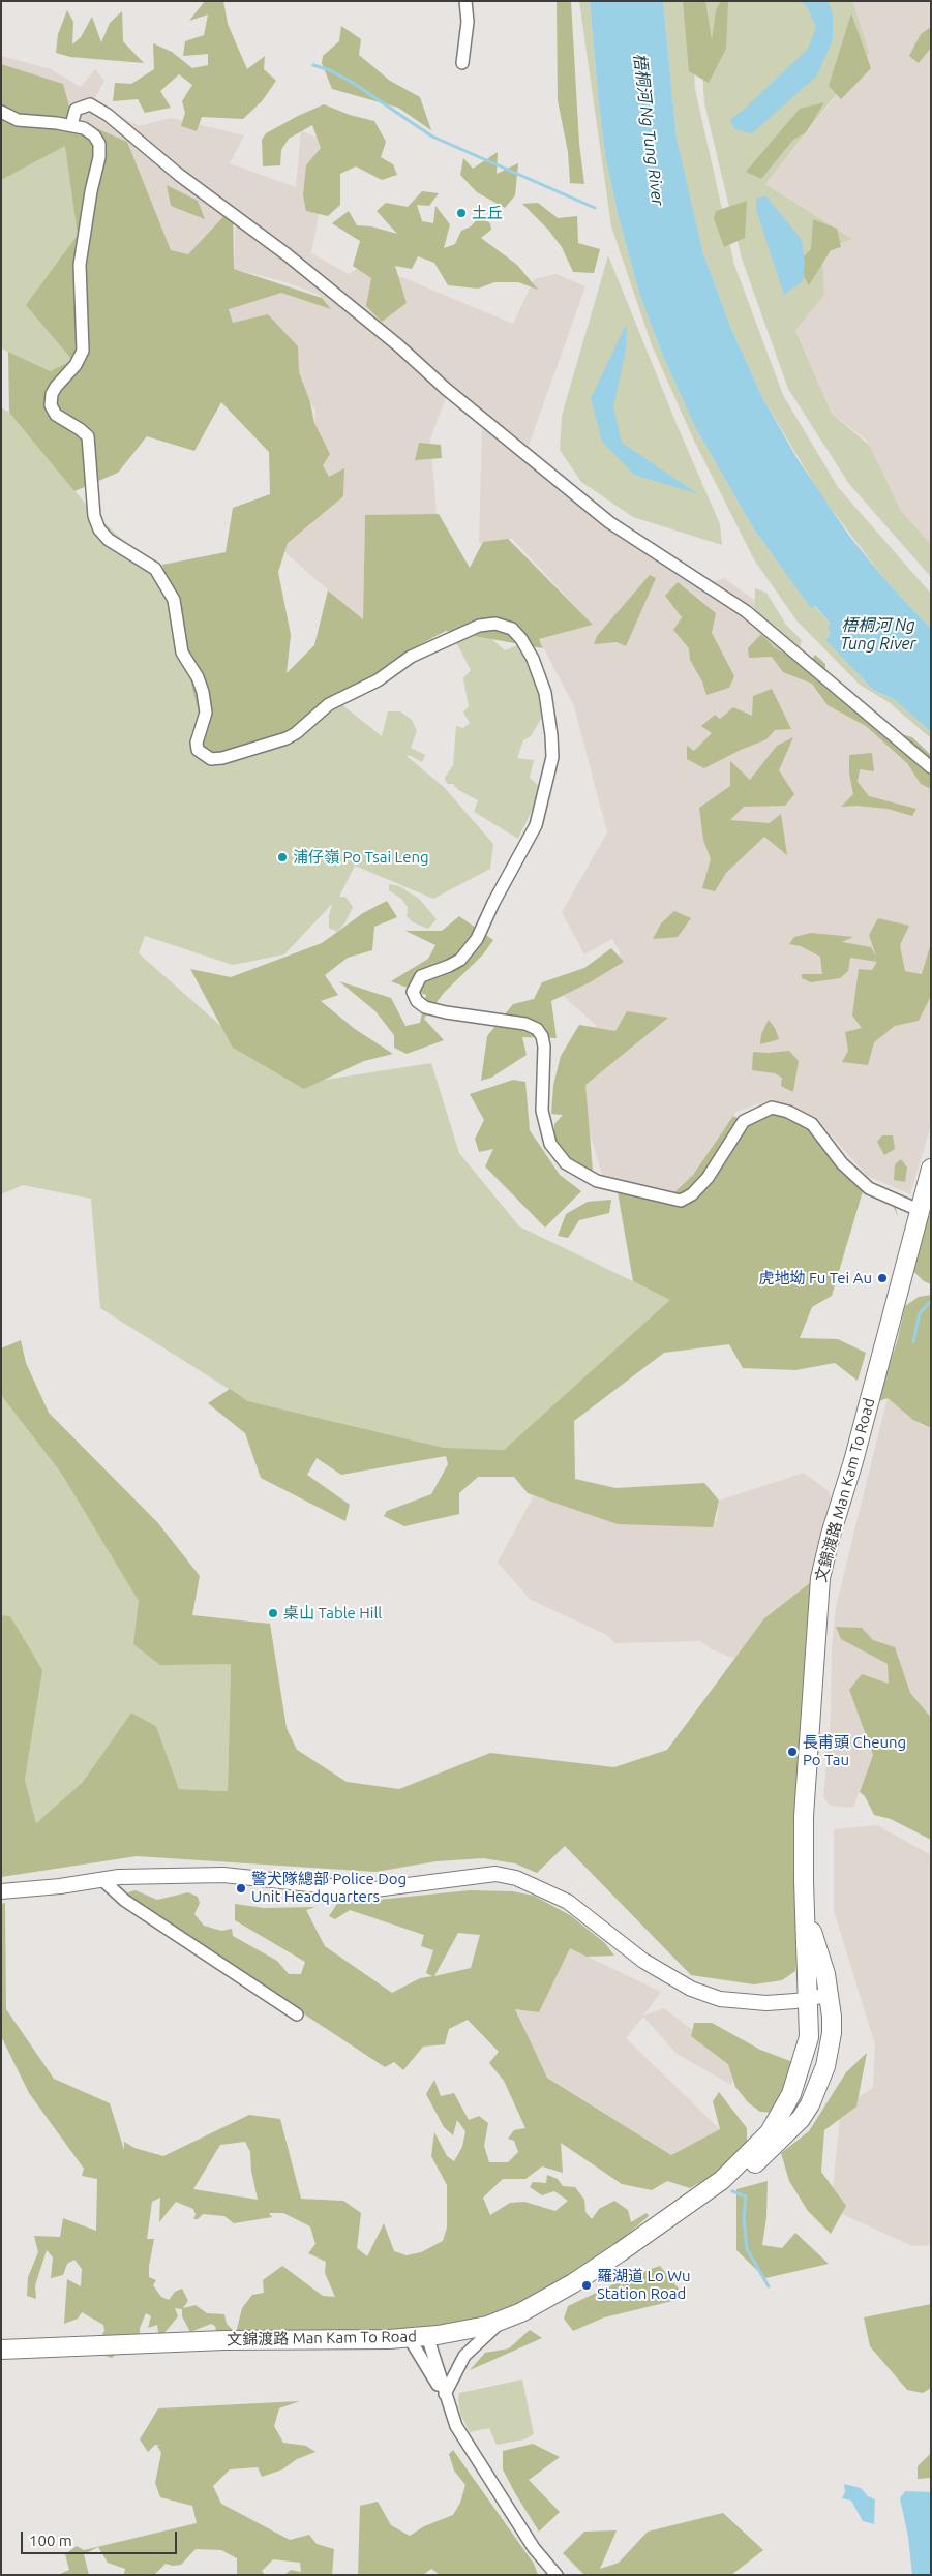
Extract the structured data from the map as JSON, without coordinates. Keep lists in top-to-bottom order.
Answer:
{
  "streets": {
    "main road": ["文錦渡路 Man Kam To Road"]
  },
  "water": ["梧桐河 Ng Tung River"],
  "places": [
    "土丘",
    "浦仔嶺 Po Tsai Leng",
    "虎地坳 Fu Tei Au",
    "桌山 Table Hill",
    "長甫頭 Cheung Po Tau",
    "警犬隊總部 Police Dog Unit Headquarters",
    "羅湖道 Lo Wu Station Road"
  ],
  "scale_bar": "100 m"
}
